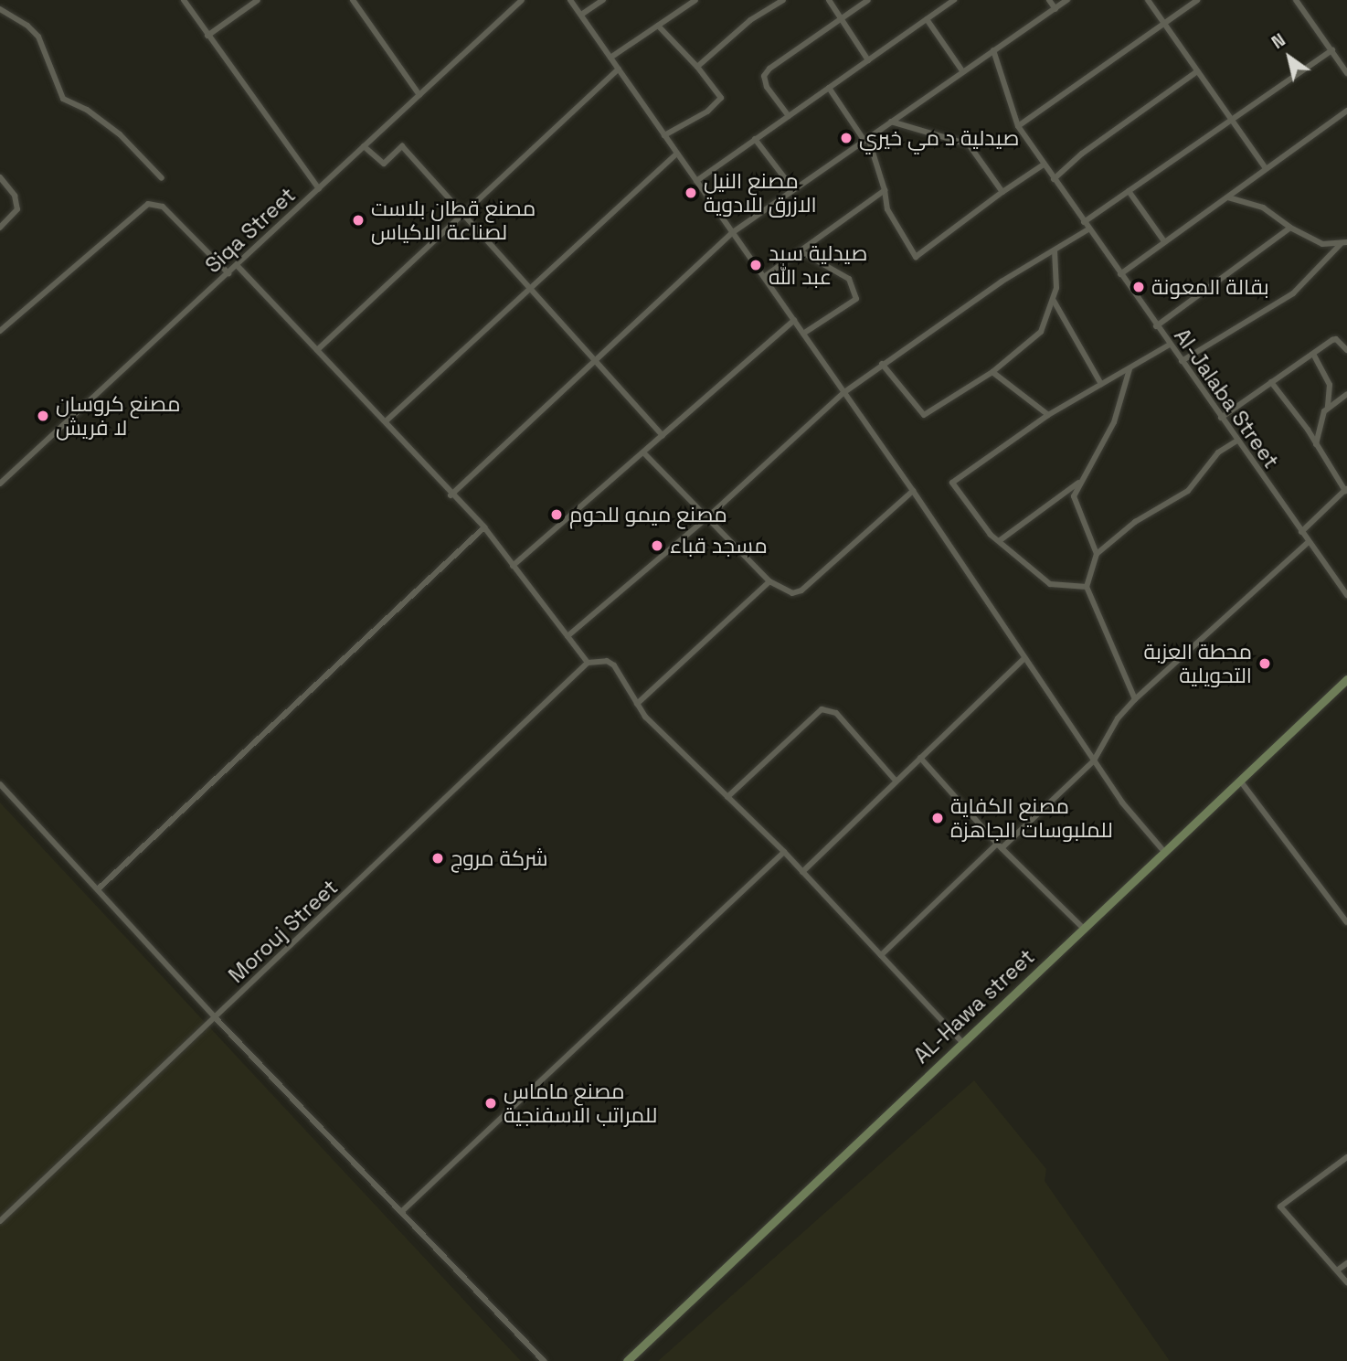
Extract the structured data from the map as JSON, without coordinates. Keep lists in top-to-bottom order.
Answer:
{
  "streets": {
    "street": [
      "Siqa Street",
      "Al-Jalaba Street",
      "Morouj Street",
      "AL-Hawa street"
    ]
  },
  "places": [
    "صيدلية د مي خيري",
    "مصنع النيل الازرق للادوية",
    "مصنع قطان بلاست لصناعة الاكياس",
    "صيدلية سيد عبد الله",
    "بقالة المعونة",
    "مصنع كروسان لا فريش",
    "مصنع ميمو للحوم",
    "مسجد قباء",
    "محطة العزبة التحويلية",
    "مصنع الكفاية للملبوسات الجاهزة",
    "شركة مروج",
    "مصنع ماماس للمراتب الاسفنجية"
  ],
  "north": "top left"
}
